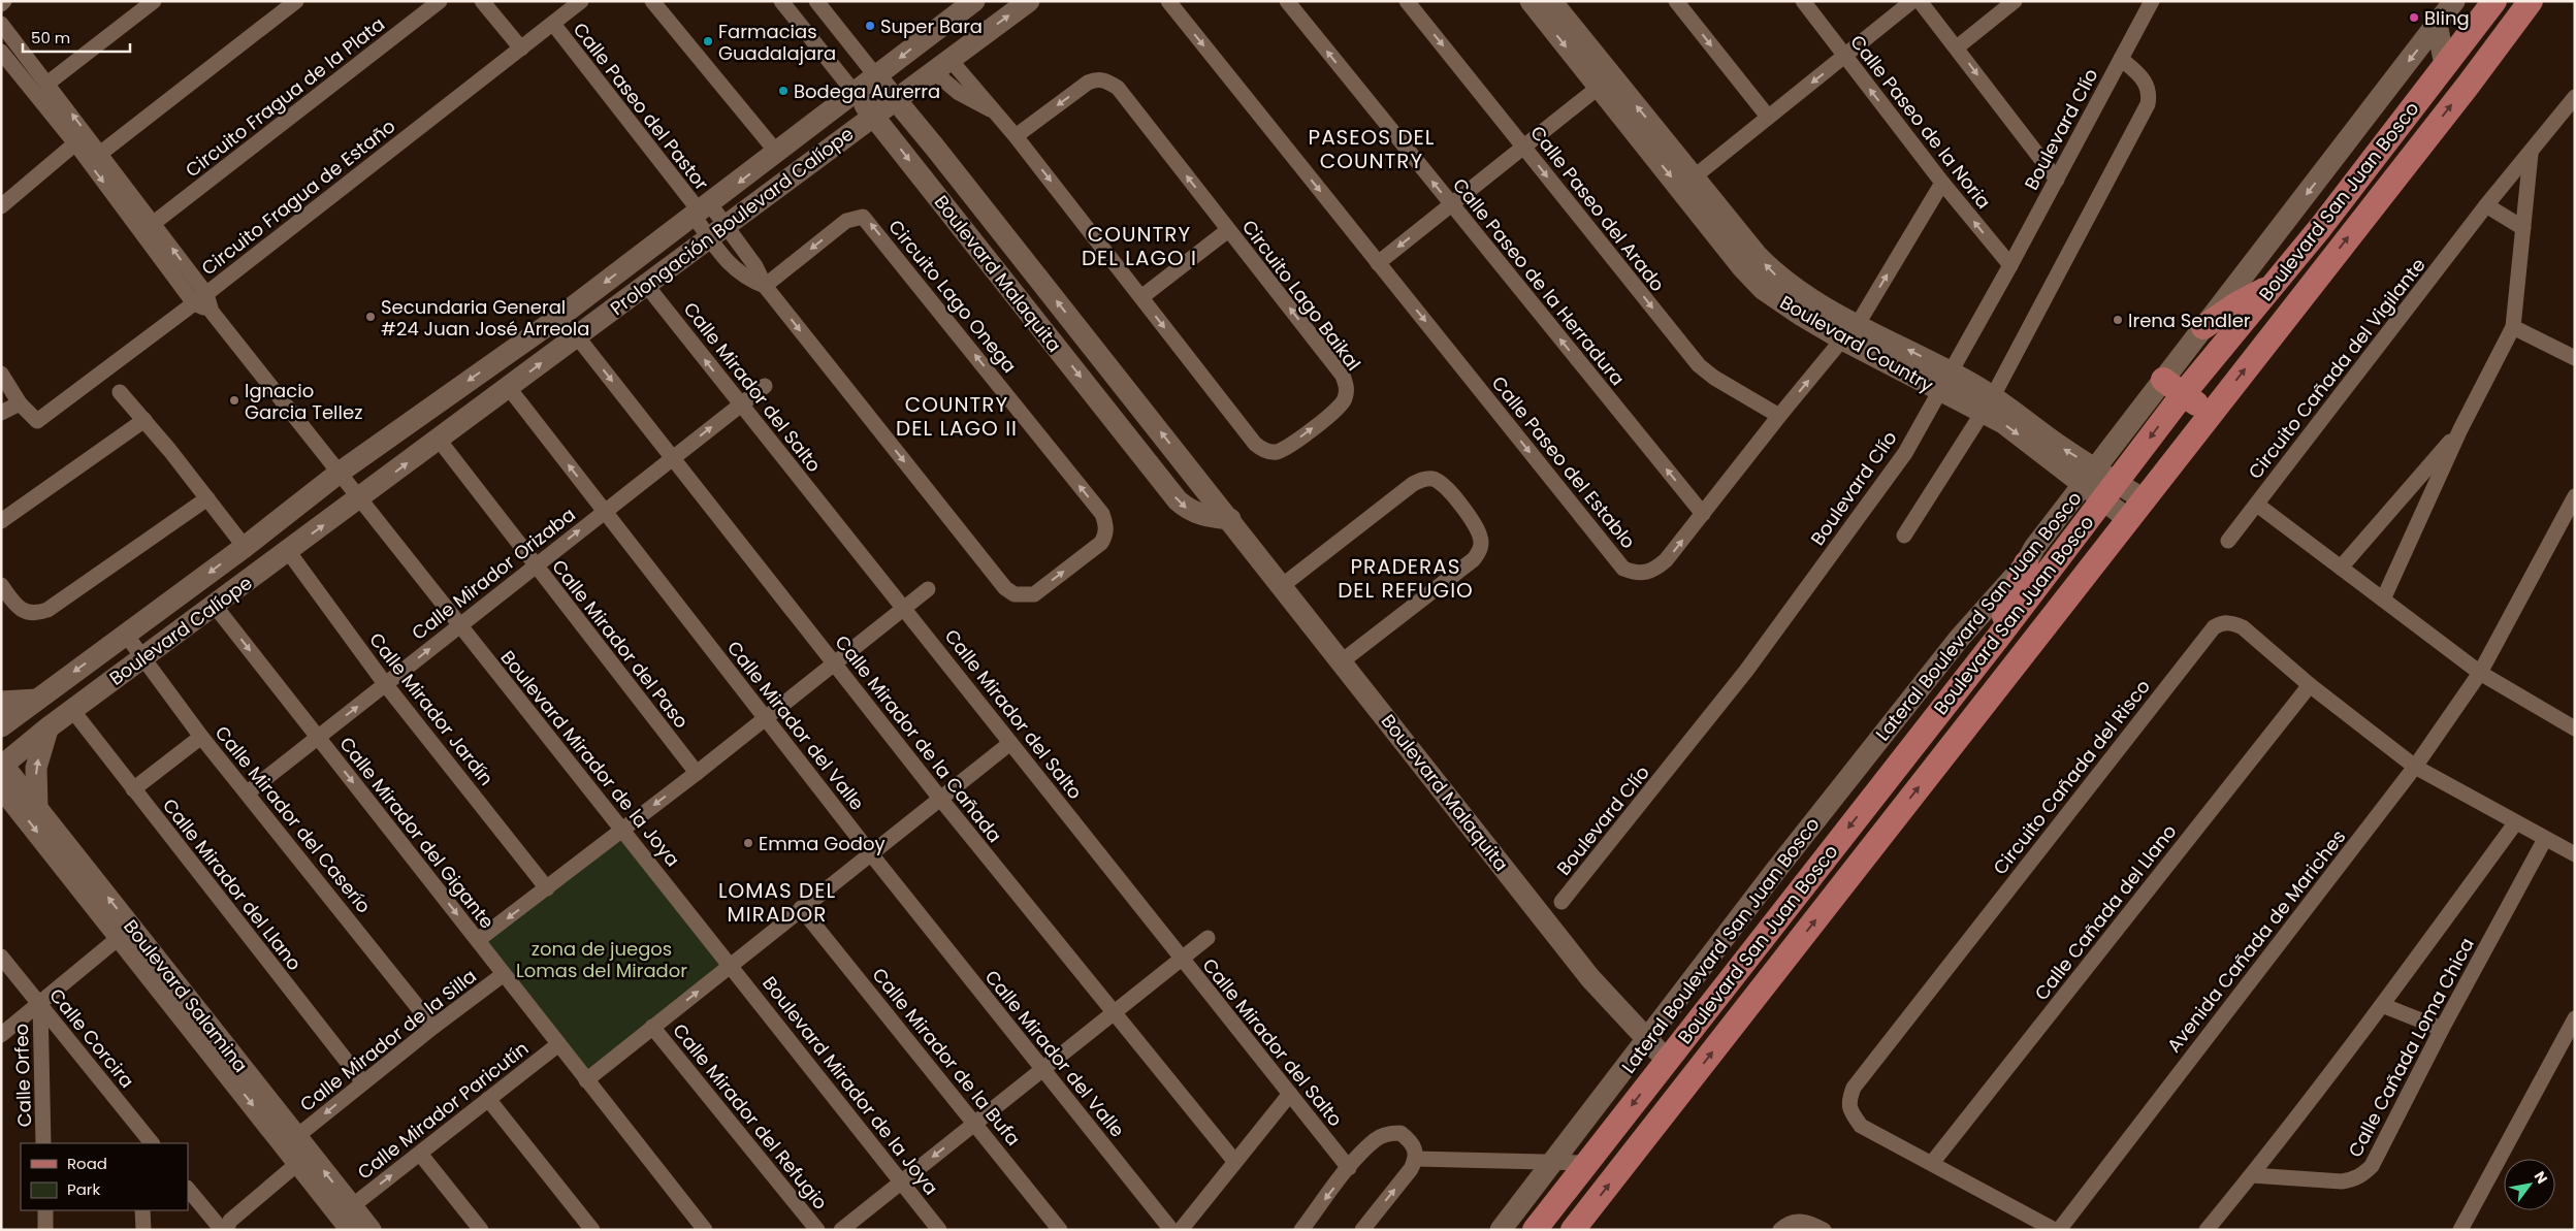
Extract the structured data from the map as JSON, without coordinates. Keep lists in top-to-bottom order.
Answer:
{
  "streets": {
    "main road": ["Boulevard San Juan Bosco"],
    "street": [
      "Circuito Fragua de la Plata",
      "Calle Paseo del Pastor",
      "Calle Paseo de la Noria",
      "Boulevard Clío",
      "Circuito Fragua de Estaño",
      "Calle Paseo del Arado",
      "Prolongación Boulevard Calíope",
      "Boulevard Malaquita",
      "Calle Paseo de la Herradura",
      "Circuito Lago Baikal",
      "Circuito Lago Onega",
      "Boulevard Country",
      "Circuito Cañada del Vigilante",
      "Calle Mirador del Salto",
      "Calle Paseo del Establo",
      "Calle Mirador Orizaba",
      "Lateral Boulevard San Juan Bosco",
      "Boulevard Calíope",
      "Calle Mirador del Paso",
      "Calle Mirador Jardín",
      "Calle Mirador del Valle",
      "Calle Mirador de la Cañada",
      "Boulevard Mirador de la Joya",
      "Circuito Cañada del Risco",
      "Calle Mirador del Caserío",
      "Calle Mirador del Gigante",
      "Calle Mirador del Llano",
      "Calle Cañada del Llano",
      "Avenida Cañada de Mariches",
      "Boulevard Salamina",
      "Calle Corcira",
      "Calle Mirador de la Silla",
      "Calle Cañada Loma Chica",
      "Calle Mirador de la Bufa",
      "Calle Orfeo",
      "Calle Mirador Paricutín",
      "Calle Mirador del Refugio"
    ]
  },
  "crossings": [
    ["Circuito Fragua de la Plata", "Boulevard Mirador de la Joya"],
    ["Calle Paseo del Pastor", "Circuito Fragua de Estaño"],
    ["Calle Paseo del Pastor", "Prolongación Boulevard Calíope"],
    ["Calle Paseo del Pastor", "Circuito Lago Onega"],
    ["Calle Paseo de la Noria", "Boulevard Clío"],
    ["Calle Paseo de la Noria", "Calle Paseo del Establo"],
    ["Boulevard Clío", "Boulevard Country"],
    ["Circuito Fragua de Estaño", "Boulevard Mirador de la Joya"],
    ["Boulevard San Juan Bosco", "Boulevard Malaquita"],
    ["Boulevard San Juan Bosco", "Boulevard Country"],
    ["Boulevard San Juan Bosco", "Lateral Boulevard San Juan Bosco"],
    ["Calle Paseo del Arado", "Calle Paseo del Establo"],
    ["Prolongación Boulevard Calíope", "Boulevard Malaquita"],
    ["Prolongación Boulevard Calíope", "Circuito Lago Baikal"],
    ["Prolongación Boulevard Calíope", "Circuito Lago Onega"],
    ["Prolongación Boulevard Calíope", "Calle Mirador del Salto"],
    ["Prolongación Boulevard Calíope", "Boulevard Calíope"],
    ["Prolongación Boulevard Calíope", "Calle Mirador del Paso"],
    ["Prolongación Boulevard Calíope", "Calle Mirador del Valle"],
    ["Prolongación Boulevard Calíope", "Calle Mirador de la Cañada"],
    ["Prolongación Boulevard Calíope", "Boulevard Mirador de la Joya"],
    ["Boulevard Malaquita", "Lateral Boulevard San Juan Bosco"],
    ["Calle Paseo de la Herradura", "Calle Paseo del Establo"],
    ["Boulevard Country", "Calle Paseo del Establo"],
    ["Boulevard Country", "Lateral Boulevard San Juan Bosco"],
    ["Circuito Cañada del Vigilante", "Avenida Cañada de Mariches"],
    ["Calle Mirador del Salto", "Calle Mirador Orizaba"],
    ["Calle Mirador del Salto", "Calle Mirador de la Silla"],
    ["Calle Mirador Orizaba", "Calle Mirador del Paso"],
    ["Calle Mirador Orizaba", "Calle Mirador Jardín"],
    ["Calle Mirador Orizaba", "Calle Mirador del Valle"],
    ["Calle Mirador Orizaba", "Calle Mirador de la Cañada"],
    ["Calle Mirador Orizaba", "Boulevard Mirador de la Joya"],
    ["Calle Mirador Orizaba", "Calle Mirador del Caserío"],
    ["Calle Mirador Orizaba", "Calle Mirador del Gigante"],
    ["Boulevard Calíope", "Calle Mirador Jardín"],
    ["Boulevard Calíope", "Boulevard Mirador de la Joya"],
    ["Boulevard Calíope", "Calle Mirador del Caserío"],
    ["Boulevard Calíope", "Calle Mirador del Gigante"],
    ["Boulevard Calíope", "Calle Mirador del Llano"],
    ["Boulevard Calíope", "Boulevard Salamina"],
    ["Calle Mirador del Paso", "Calle Mirador de la Silla"],
    ["Calle Mirador Jardín", "Calle Mirador de la Silla"],
    ["Calle Mirador del Valle", "Calle Mirador de la Silla"],
    ["Calle Mirador de la Cañada", "Calle Mirador de la Silla"],
    ["Boulevard Mirador de la Joya", "Calle Mirador de la Silla"],
    ["Circuito Cañada del Risco", "Calle Cañada del Llano"],
    ["Circuito Cañada del Risco", "Avenida Cañada de Mariches"],
    ["Circuito Cañada del Risco", "Calle Cañada Loma Chica"],
    ["Calle Mirador del Caserío", "Calle Mirador de la Silla"],
    ["Calle Mirador del Gigante", "Calle Mirador de la Silla"],
    ["Calle Mirador del Gigante", "Calle Mirador Paricutín"],
    ["Calle Mirador del Llano", "Calle Mirador de la Silla"],
    ["Boulevard Salamina", "Calle Mirador de la Silla"],
    ["Boulevard Salamina", "Calle Mirador Paricutín"],
    ["Calle Corcira", "Calle Orfeo"]
  ],
  "one_way": [
    "Calle Paseo del Arado",
    "Calle Paseo de la Herradura",
    "Calle Mirador Orizaba",
    "Calle Mirador del Gigante"
  ],
  "districts": [
    "PASEOS DEL COUNTRY",
    "COUNTRY DEL LAGO I",
    "COUNTRY DEL LAGO II",
    "PRADERAS DEL REFUGIO",
    "LOMAS DEL MIRADOR"
  ],
  "parks": ["zona de juegos Lomas del Mirador"],
  "places": [
    "Bling",
    "Super Bara",
    "Farmacias Guadalajara",
    "Bodega Aurerra",
    "Secundaria General #24 Juan José Arreola",
    "Irena Sendler",
    "Ignacio Garcia Tellez",
    "Emma Godoy"
  ],
  "legend": ["Road", "Park"],
  "scale_bar": "50 m",
  "north": "top right"
}
